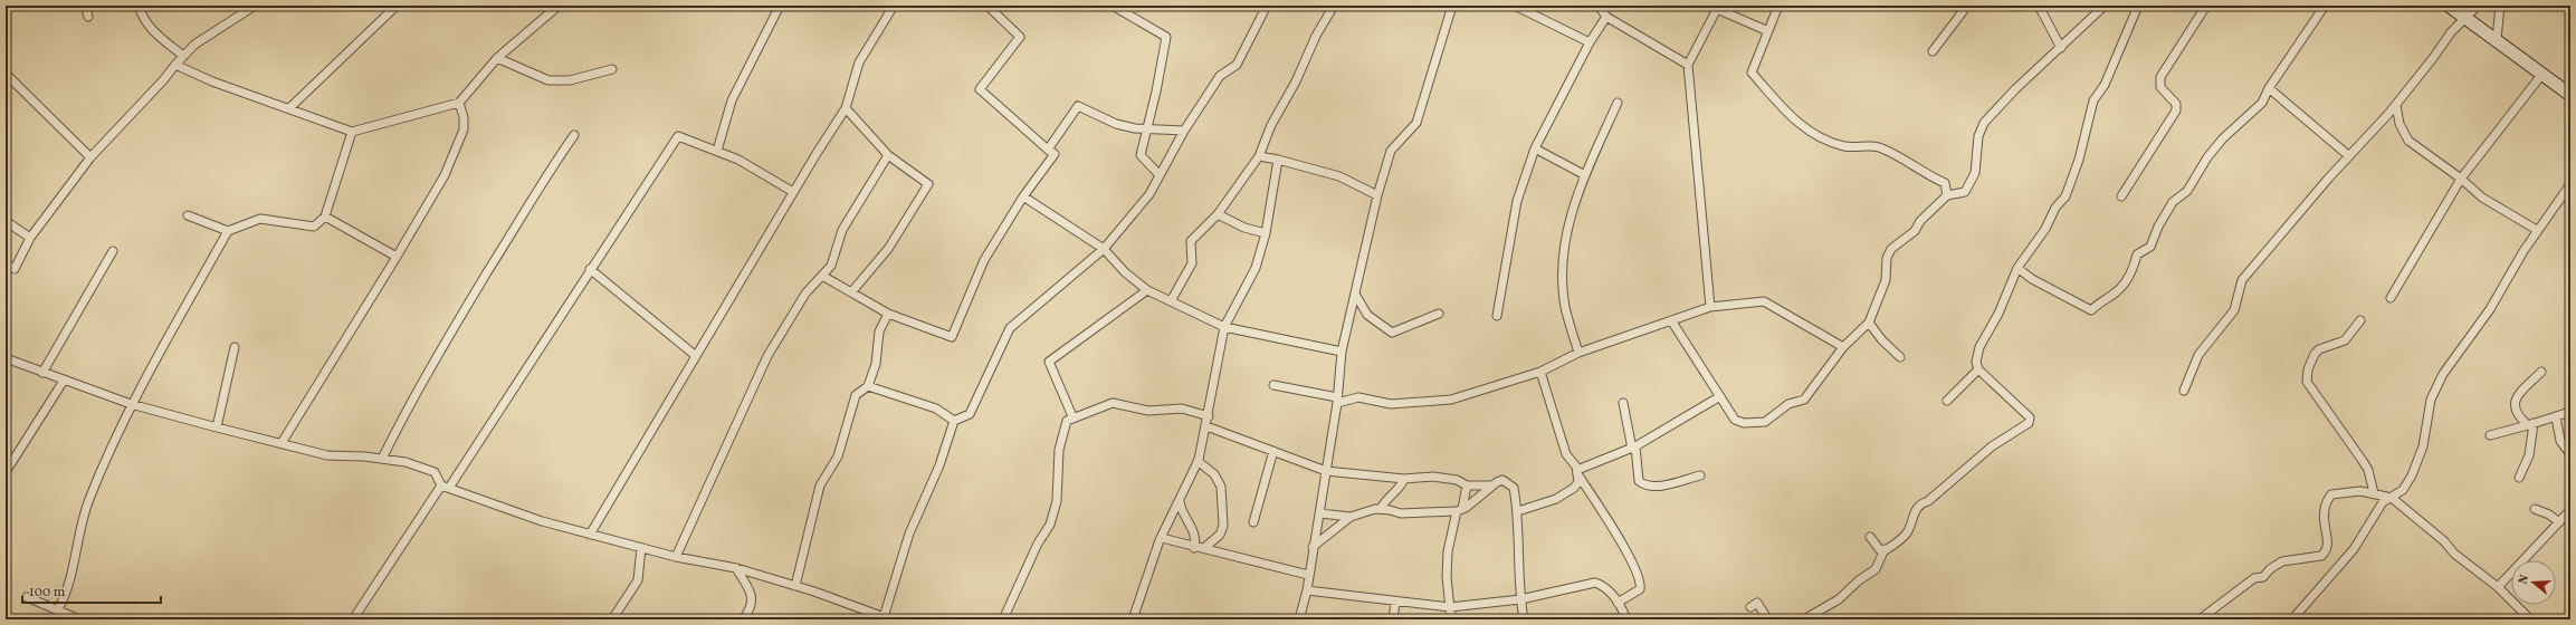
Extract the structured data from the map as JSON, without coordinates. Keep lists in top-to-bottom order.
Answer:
{
  "scale_bar": "100 m",
  "north": "left"
}
